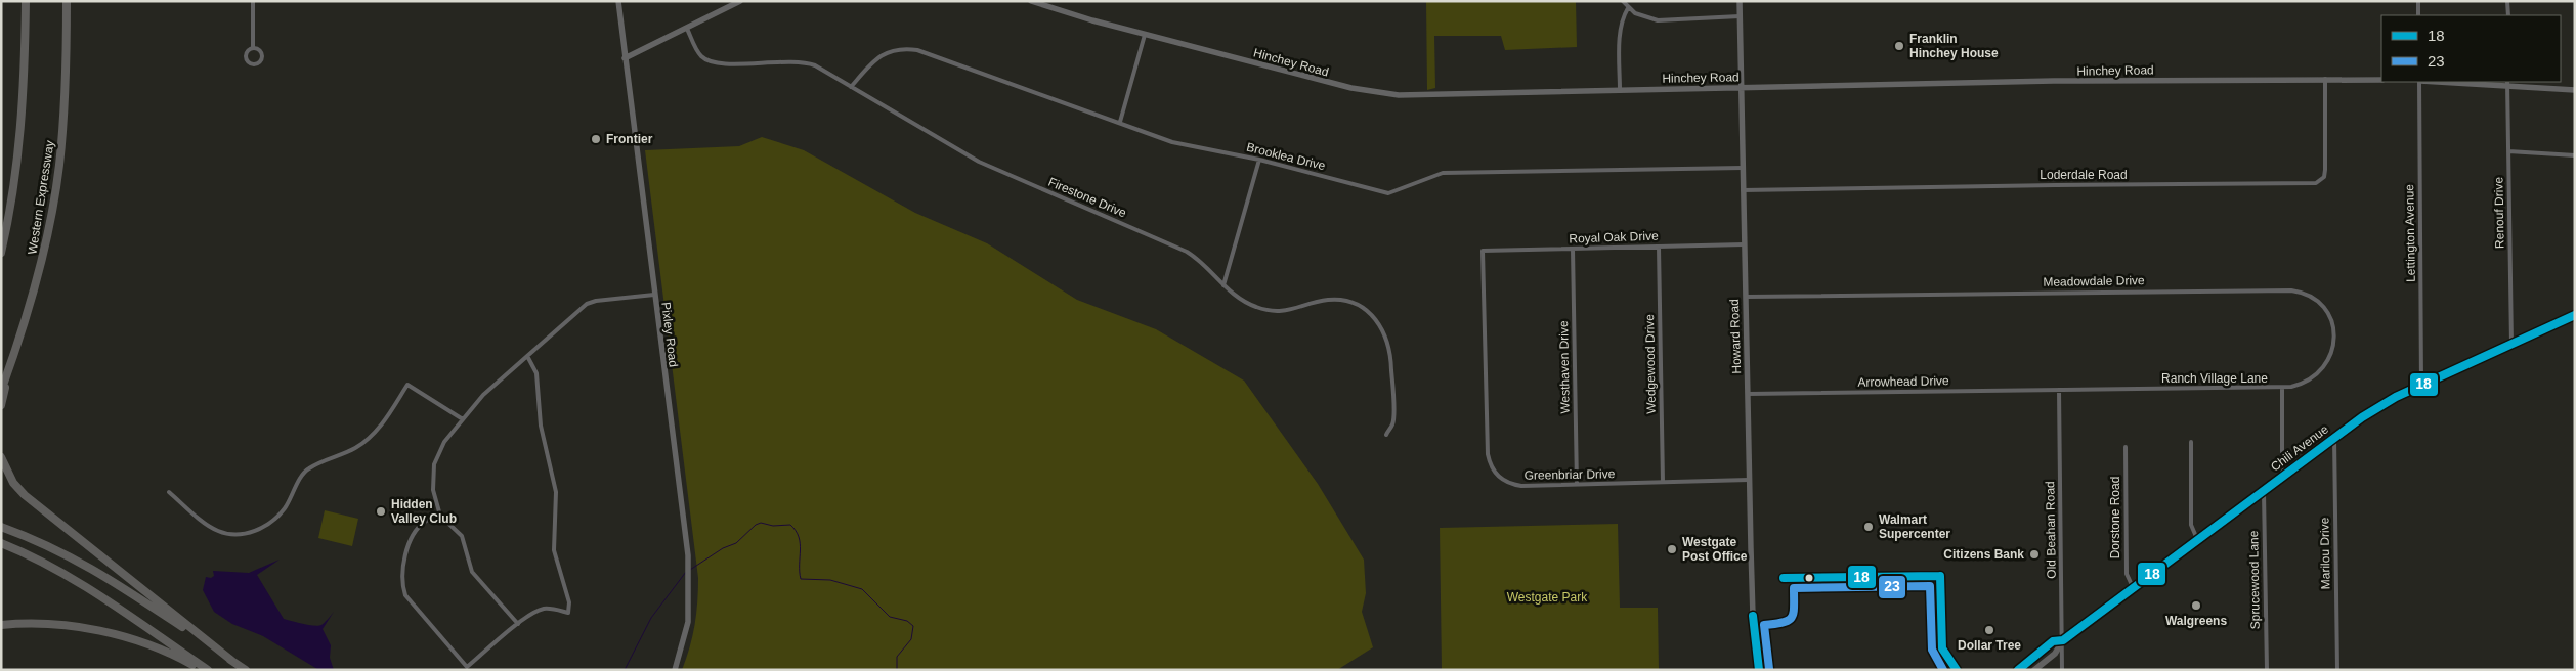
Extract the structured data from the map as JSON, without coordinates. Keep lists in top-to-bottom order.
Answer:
{
  "streets": {
    "highway": ["Western Expressway"],
    "main road": ["Chili Avenue"],
    "street": [
      "Hinchey Road",
      "Brooklea Drive",
      "Loderdale Road",
      "Firestone Drive",
      "Renouf Drive",
      "Lettington Avenue",
      "Royal Oak Drive",
      "Meadowdale Drive",
      "Pixley Road",
      "Howard Road",
      "Wedgewood Drive",
      "Westhaven Drive",
      "Ranch Village Lane",
      "Arrowhead Drive",
      "Greenbriar Drive",
      "Dorstone Road",
      "Old Beahan Road",
      "Marilou Drive",
      "Sprucewood Lane"
    ]
  },
  "crossings": [
    ["Hinchey Road", "Loderdale Road"],
    ["Hinchey Road", "Howard Road"],
    ["Brooklea Drive", "Firestone Drive"],
    ["Brooklea Drive", "Howard Road"],
    ["Loderdale Road", "Howard Road"],
    ["Renouf Drive", "Chili Avenue"],
    ["Lettington Avenue", "Chili Avenue"],
    ["Royal Oak Drive", "Howard Road"],
    ["Royal Oak Drive", "Wedgewood Drive"],
    ["Royal Oak Drive", "Westhaven Drive"],
    ["Royal Oak Drive", "Greenbriar Drive"],
    ["Meadowdale Drive", "Howard Road"],
    ["Meadowdale Drive", "Ranch Village Lane"],
    ["Howard Road", "Arrowhead Drive"],
    ["Howard Road", "Greenbriar Drive"],
    ["Wedgewood Drive", "Greenbriar Drive"],
    ["Westhaven Drive", "Greenbriar Drive"],
    ["Ranch Village Lane", "Arrowhead Drive"],
    ["Ranch Village Lane", "Chili Avenue"],
    ["Ranch Village Lane", "Old Beahan Road"],
    ["Arrowhead Drive", "Old Beahan Road"],
    ["Chili Avenue", "Dorstone Road"],
    ["Chili Avenue", "Old Beahan Road"],
    ["Chili Avenue", "Marilou Drive"],
    ["Chili Avenue", "Sprucewood Lane"]
  ],
  "parks": ["Westgate Park"],
  "places": [
    "Franklin Hinchey House",
    "Frontier",
    "Hidden Valley Club",
    "Walmart Supercenter",
    "Westgate Post Office",
    "Citizens Bank",
    "Walgreens",
    "Dollar Tree"
  ],
  "lines": ["transit line 18", "transit line 23"],
  "legend": ["18", "23"]
}
